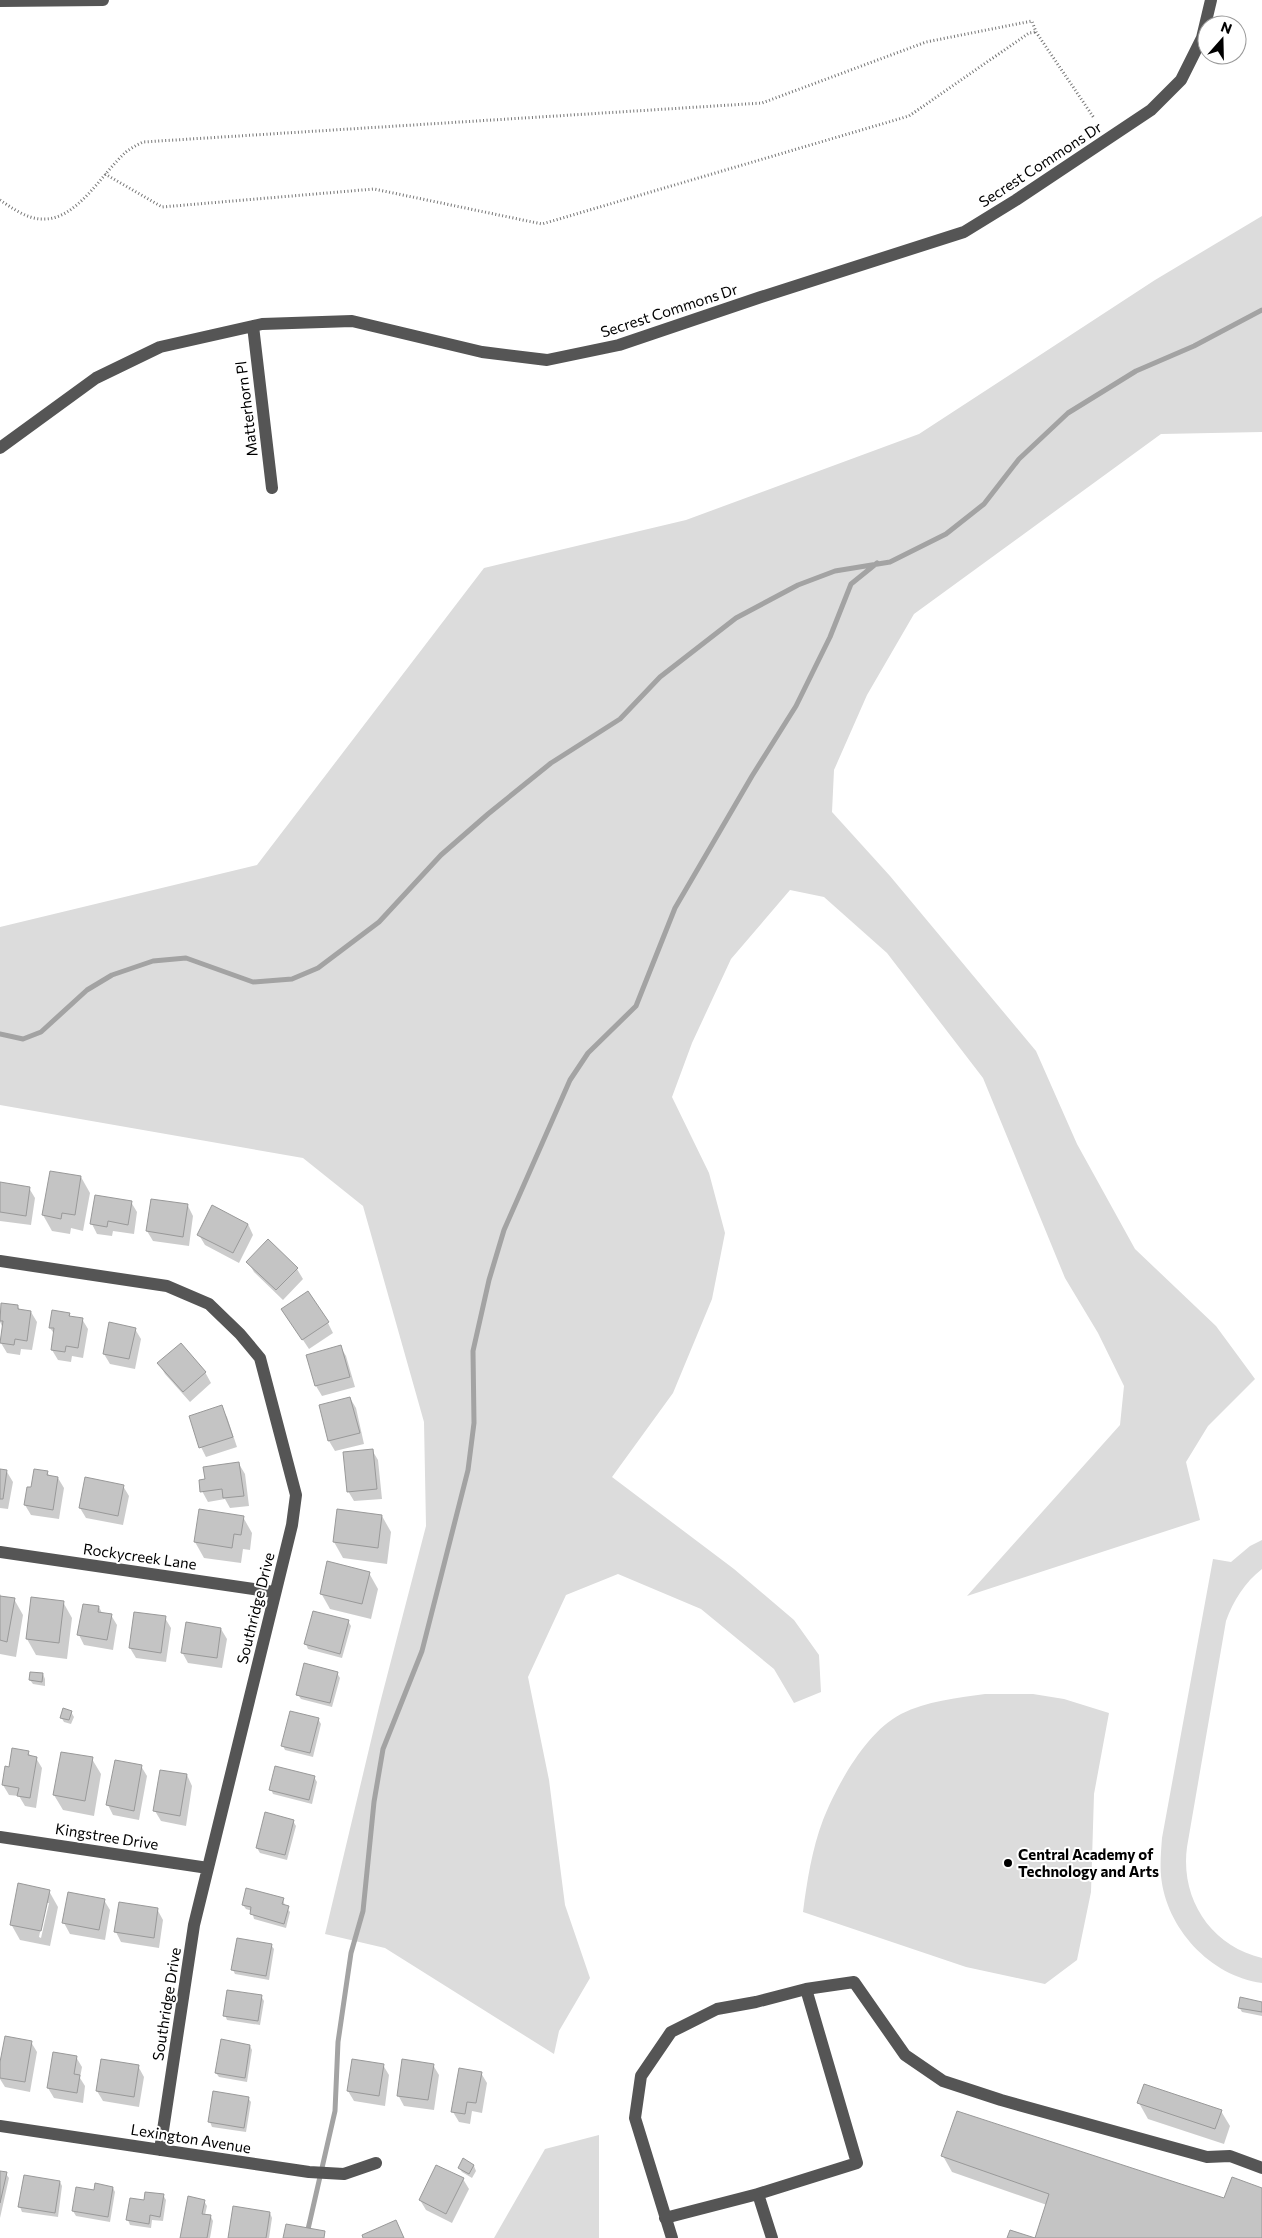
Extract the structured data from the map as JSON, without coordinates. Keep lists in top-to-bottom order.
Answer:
{
  "streets": {
    "street": [
      "Secrest Commons Dr",
      "Matterhorn Pl",
      "Rockycreek Lane",
      "Southridge Drive",
      "Kingstree Drive",
      "Lexington Avenue"
    ]
  },
  "crossings": [
    ["Secrest Commons Dr", "Matterhorn Pl"],
    ["Rockycreek Lane", "Southridge Drive"],
    ["Southridge Drive", "Kingstree Drive"],
    ["Southridge Drive", "Lexington Avenue"]
  ],
  "places": ["Central Academy of Technology and Arts"],
  "north": "top"
}
